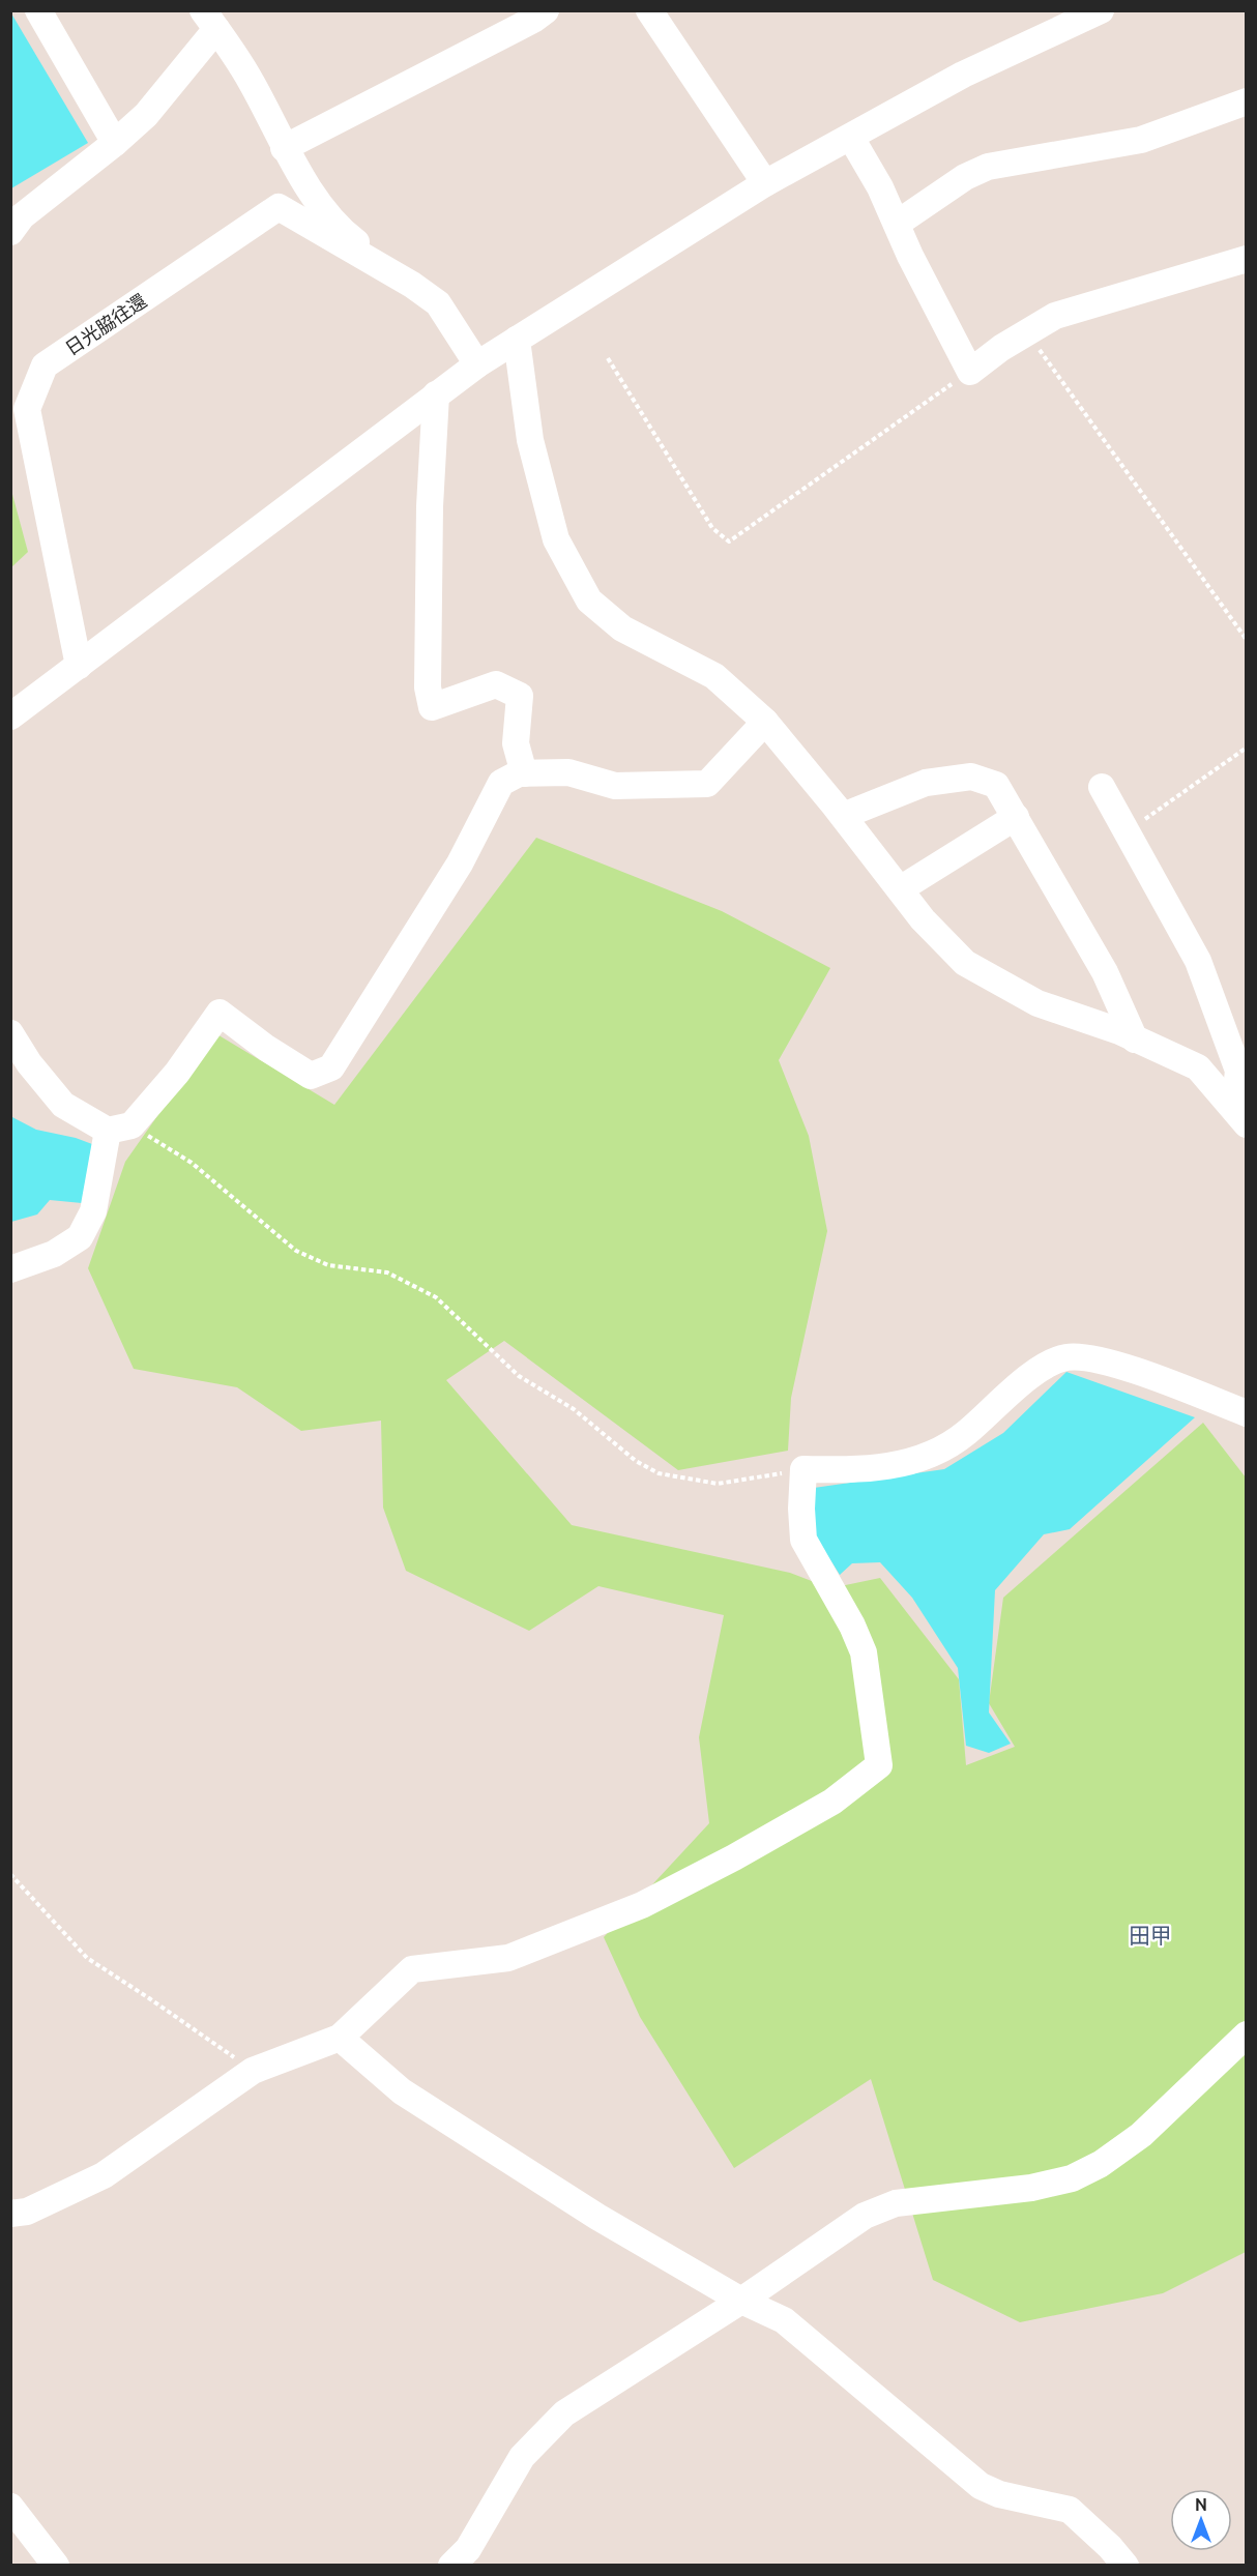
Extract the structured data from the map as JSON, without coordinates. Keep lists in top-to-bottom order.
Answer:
{
  "streets": {
    "street": ["日光脇往還"]
  },
  "districts": ["田甲"],
  "north": "top"
}
